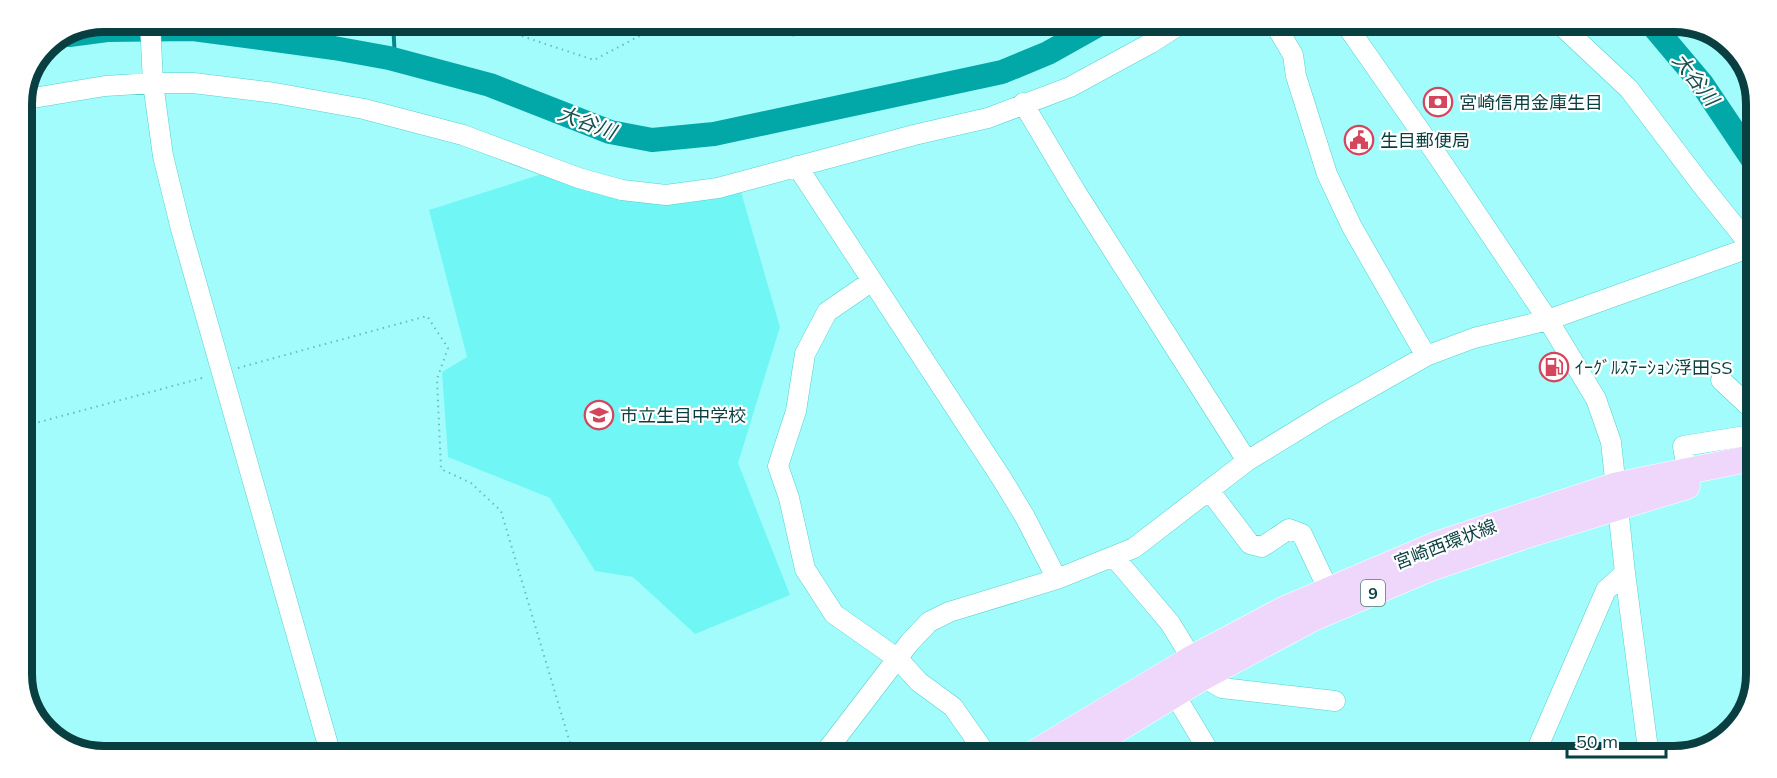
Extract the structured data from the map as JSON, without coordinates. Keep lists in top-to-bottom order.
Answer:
{
  "streets": {
    "main road": ["宮崎西環状線", "9"]
  },
  "water": ["大谷川"],
  "places": {
    "bank": ["宮崎信用金庫生目"],
    "public building": ["生目郵便局"],
    "fuel station": ["ｲｰｸﾞﾙｽﾃｰｼｮﾝ浮田SS"],
    "school or university": ["市立生目中学校"]
  },
  "scale_bar": "50 m"
}
